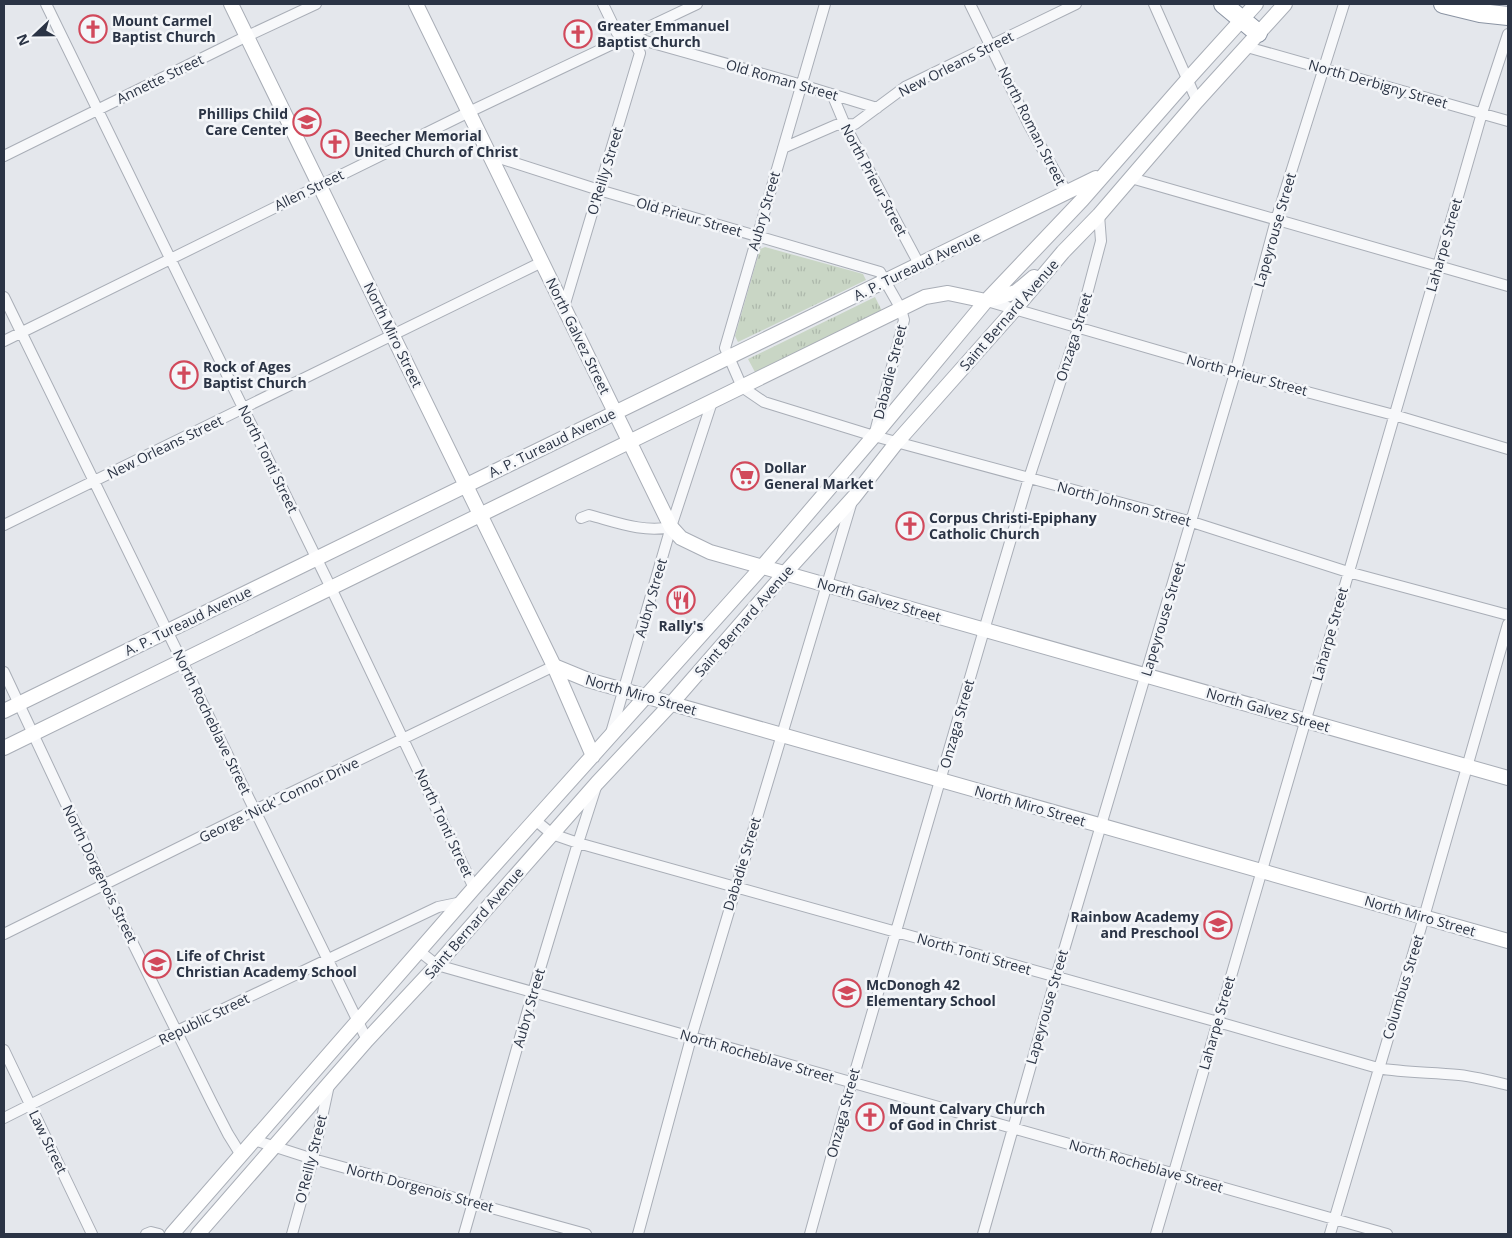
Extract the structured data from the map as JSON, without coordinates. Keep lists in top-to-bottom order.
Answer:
{
  "streets": {
    "street": [
      "New Orleans Street",
      "Annette Street",
      "Old Roman Street",
      "North Derbigny Street",
      "North Roman Street",
      "O'Reilly Street",
      "North Prieur Street",
      "Allen Street",
      "Aubry Street",
      "Old Prieur Street",
      "Lapeyrouse Street",
      "Laharpe Street",
      "A. P. Tureaud Avenue",
      "Saint Bernard Avenue",
      "North Miro Street",
      "North Galvez Street",
      "Onzaga Street",
      "Dabadie Street",
      "North Tonti Street",
      "North Johnson Street",
      "North Rocheblave Street",
      "George 'Nick' Connor Drive",
      "North Dorgenois Street",
      "Columbus Street",
      "Republic Street",
      "Law Street"
    ]
  },
  "crossings": [
    ["New Orleans Street", "Old Roman Street"],
    ["New Orleans Street", "North Roman Street"],
    ["New Orleans Street", "North Prieur Street"],
    ["New Orleans Street", "Aubry Street"],
    ["New Orleans Street", "North Miro Street"],
    ["New Orleans Street", "North Galvez Street"],
    ["New Orleans Street", "North Tonti Street"],
    ["New Orleans Street", "North Rocheblave Street"],
    ["Annette Street", "North Miro Street"],
    ["Annette Street", "North Tonti Street"],
    ["Old Roman Street", "O'Reilly Street"],
    ["Old Roman Street", "North Prieur Street"],
    ["Old Roman Street", "Allen Street"],
    ["Old Roman Street", "Aubry Street"],
    ["North Derbigny Street", "Lapeyrouse Street"],
    ["North Derbigny Street", "Laharpe Street"],
    ["North Derbigny Street", "Saint Bernard Avenue"],
    ["North Roman Street", "A. P. Tureaud Avenue"],
    ["O'Reilly Street", "Allen Street"],
    ["O'Reilly Street", "Old Prieur Street"],
    ["O'Reilly Street", "Saint Bernard Avenue"],
    ["O'Reilly Street", "North Galvez Street"],
    ["O'Reilly Street", "North Dorgenois Street"],
    ["North Prieur Street", "Lapeyrouse Street"],
    ["North Prieur Street", "Laharpe Street"],
    ["North Prieur Street", "A. P. Tureaud Avenue"],
    ["North Prieur Street", "Saint Bernard Avenue"],
    ["North Prieur Street", "Onzaga Street"],
    ["Allen Street", "North Miro Street"],
    ["Allen Street", "North Galvez Street"],
    ["Allen Street", "North Tonti Street"],
    ["Allen Street", "North Rocheblave Street"],
    ["Aubry Street", "Old Prieur Street"],
    ["Aubry Street", "A. P. Tureaud Avenue"],
    ["Aubry Street", "Saint Bernard Avenue"],
    ["Aubry Street", "North Miro Street"],
    ["Aubry Street", "North Galvez Street"],
    ["Aubry Street", "North Tonti Street"],
    ["Aubry Street", "North Johnson Street"],
    ["Aubry Street", "North Rocheblave Street"],
    ["Aubry Street", "North Dorgenois Street"],
    ["Old Prieur Street", "A. P. Tureaud Avenue"],
    ["Old Prieur Street", "North Galvez Street"],
    ["Lapeyrouse Street", "North Miro Street"],
    ["Lapeyrouse Street", "North Galvez Street"],
    ["Lapeyrouse Street", "North Tonti Street"],
    ["Lapeyrouse Street", "North Johnson Street"],
    ["Lapeyrouse Street", "North Rocheblave Street"],
    ["Laharpe Street", "North Miro Street"],
    ["Laharpe Street", "North Galvez Street"],
    ["Laharpe Street", "North Tonti Street"],
    ["Laharpe Street", "North Johnson Street"],
    ["Laharpe Street", "North Rocheblave Street"],
    ["A. P. Tureaud Avenue", "Saint Bernard Avenue"],
    ["A. P. Tureaud Avenue", "North Miro Street"],
    ["A. P. Tureaud Avenue", "North Galvez Street"],
    ["A. P. Tureaud Avenue", "North Tonti Street"],
    ["A. P. Tureaud Avenue", "North Rocheblave Street"],
    ["A. P. Tureaud Avenue", "North Dorgenois Street"],
    ["Saint Bernard Avenue", "North Miro Street"],
    ["Saint Bernard Avenue", "North Galvez Street"],
    ["Saint Bernard Avenue", "Onzaga Street"],
    ["Saint Bernard Avenue", "Dabadie Street"],
    ["Saint Bernard Avenue", "North Tonti Street"],
    ["Saint Bernard Avenue", "North Johnson Street"],
    ["Saint Bernard Avenue", "North Rocheblave Street"],
    ["Saint Bernard Avenue", "North Dorgenois Street"],
    ["Saint Bernard Avenue", "Republic Street"],
    ["North Miro Street", "Onzaga Street"],
    ["North Miro Street", "Dabadie Street"],
    ["North Miro Street", "George 'Nick' Connor Drive"],
    ["North Miro Street", "Columbus Street"],
    ["North Galvez Street", "Onzaga Street"],
    ["North Galvez Street", "Dabadie Street"],
    ["North Galvez Street", "Columbus Street"],
    ["Onzaga Street", "North Tonti Street"],
    ["Onzaga Street", "North Johnson Street"],
    ["Onzaga Street", "North Rocheblave Street"],
    ["Dabadie Street", "North Tonti Street"],
    ["Dabadie Street", "North Johnson Street"],
    ["Dabadie Street", "North Rocheblave Street"],
    ["North Tonti Street", "George 'Nick' Connor Drive"],
    ["North Tonti Street", "Columbus Street"],
    ["North Rocheblave Street", "George 'Nick' Connor Drive"],
    ["North Rocheblave Street", "Columbus Street"],
    ["North Rocheblave Street", "Republic Street"],
    ["George 'Nick' Connor Drive", "North Dorgenois Street"],
    ["North Dorgenois Street", "Republic Street"],
    ["Republic Street", "Law Street"]
  ],
  "places": {
    "church": [
      "Mount Carmel Baptist Church",
      "Greater Emmanuel Baptist Church",
      "Beecher Memorial United Church of Christ",
      "Rock of Ages Baptist Church",
      "Corpus Christi-Epiphany Catholic Church",
      "Mount Calvary Church of God in Christ"
    ],
    "school or university": [
      "Phillips Child Care Center",
      "Rainbow Academy and Preschool",
      "Life of Christ Christian Academy School",
      "McDonogh 42 Elementary School"
    ],
    "supermarket": ["Dollar General Market"],
    "restaurant": ["Rally's"]
  },
  "north": "left"
}
